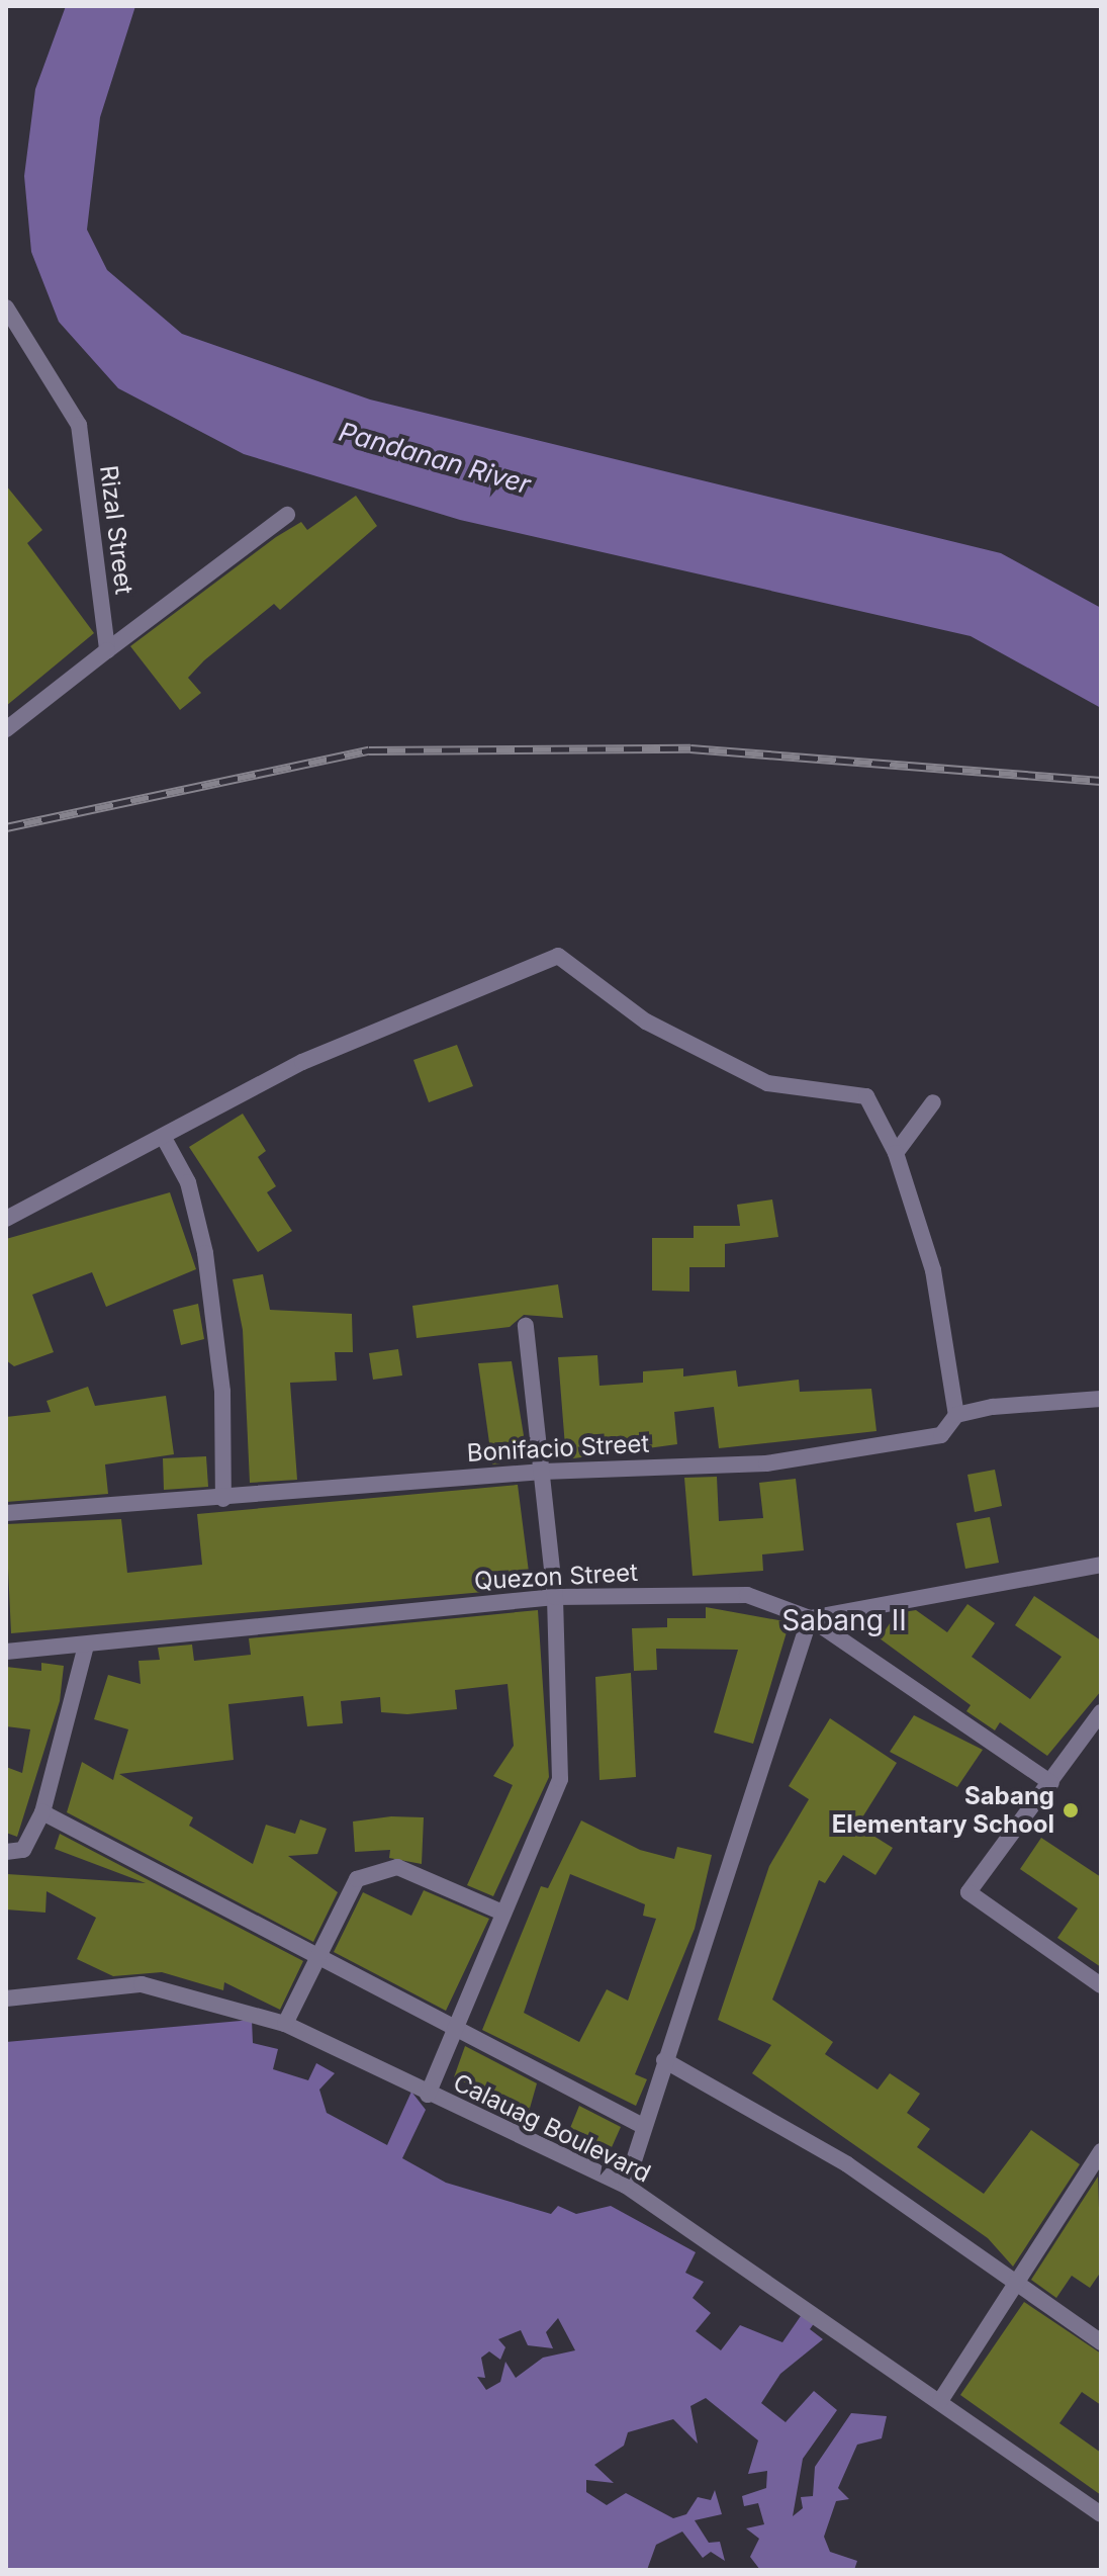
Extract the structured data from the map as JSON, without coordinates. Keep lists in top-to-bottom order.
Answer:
{
  "streets": {
    "street": [
      "Rizal Street",
      "Bonifacio Street",
      "Quezon Street",
      "Calauag Boulevard"
    ]
  },
  "districts": ["Sabang Ⅱ"],
  "water": ["Pandanan River"],
  "places": ["Sabang Elementary School"]
}
